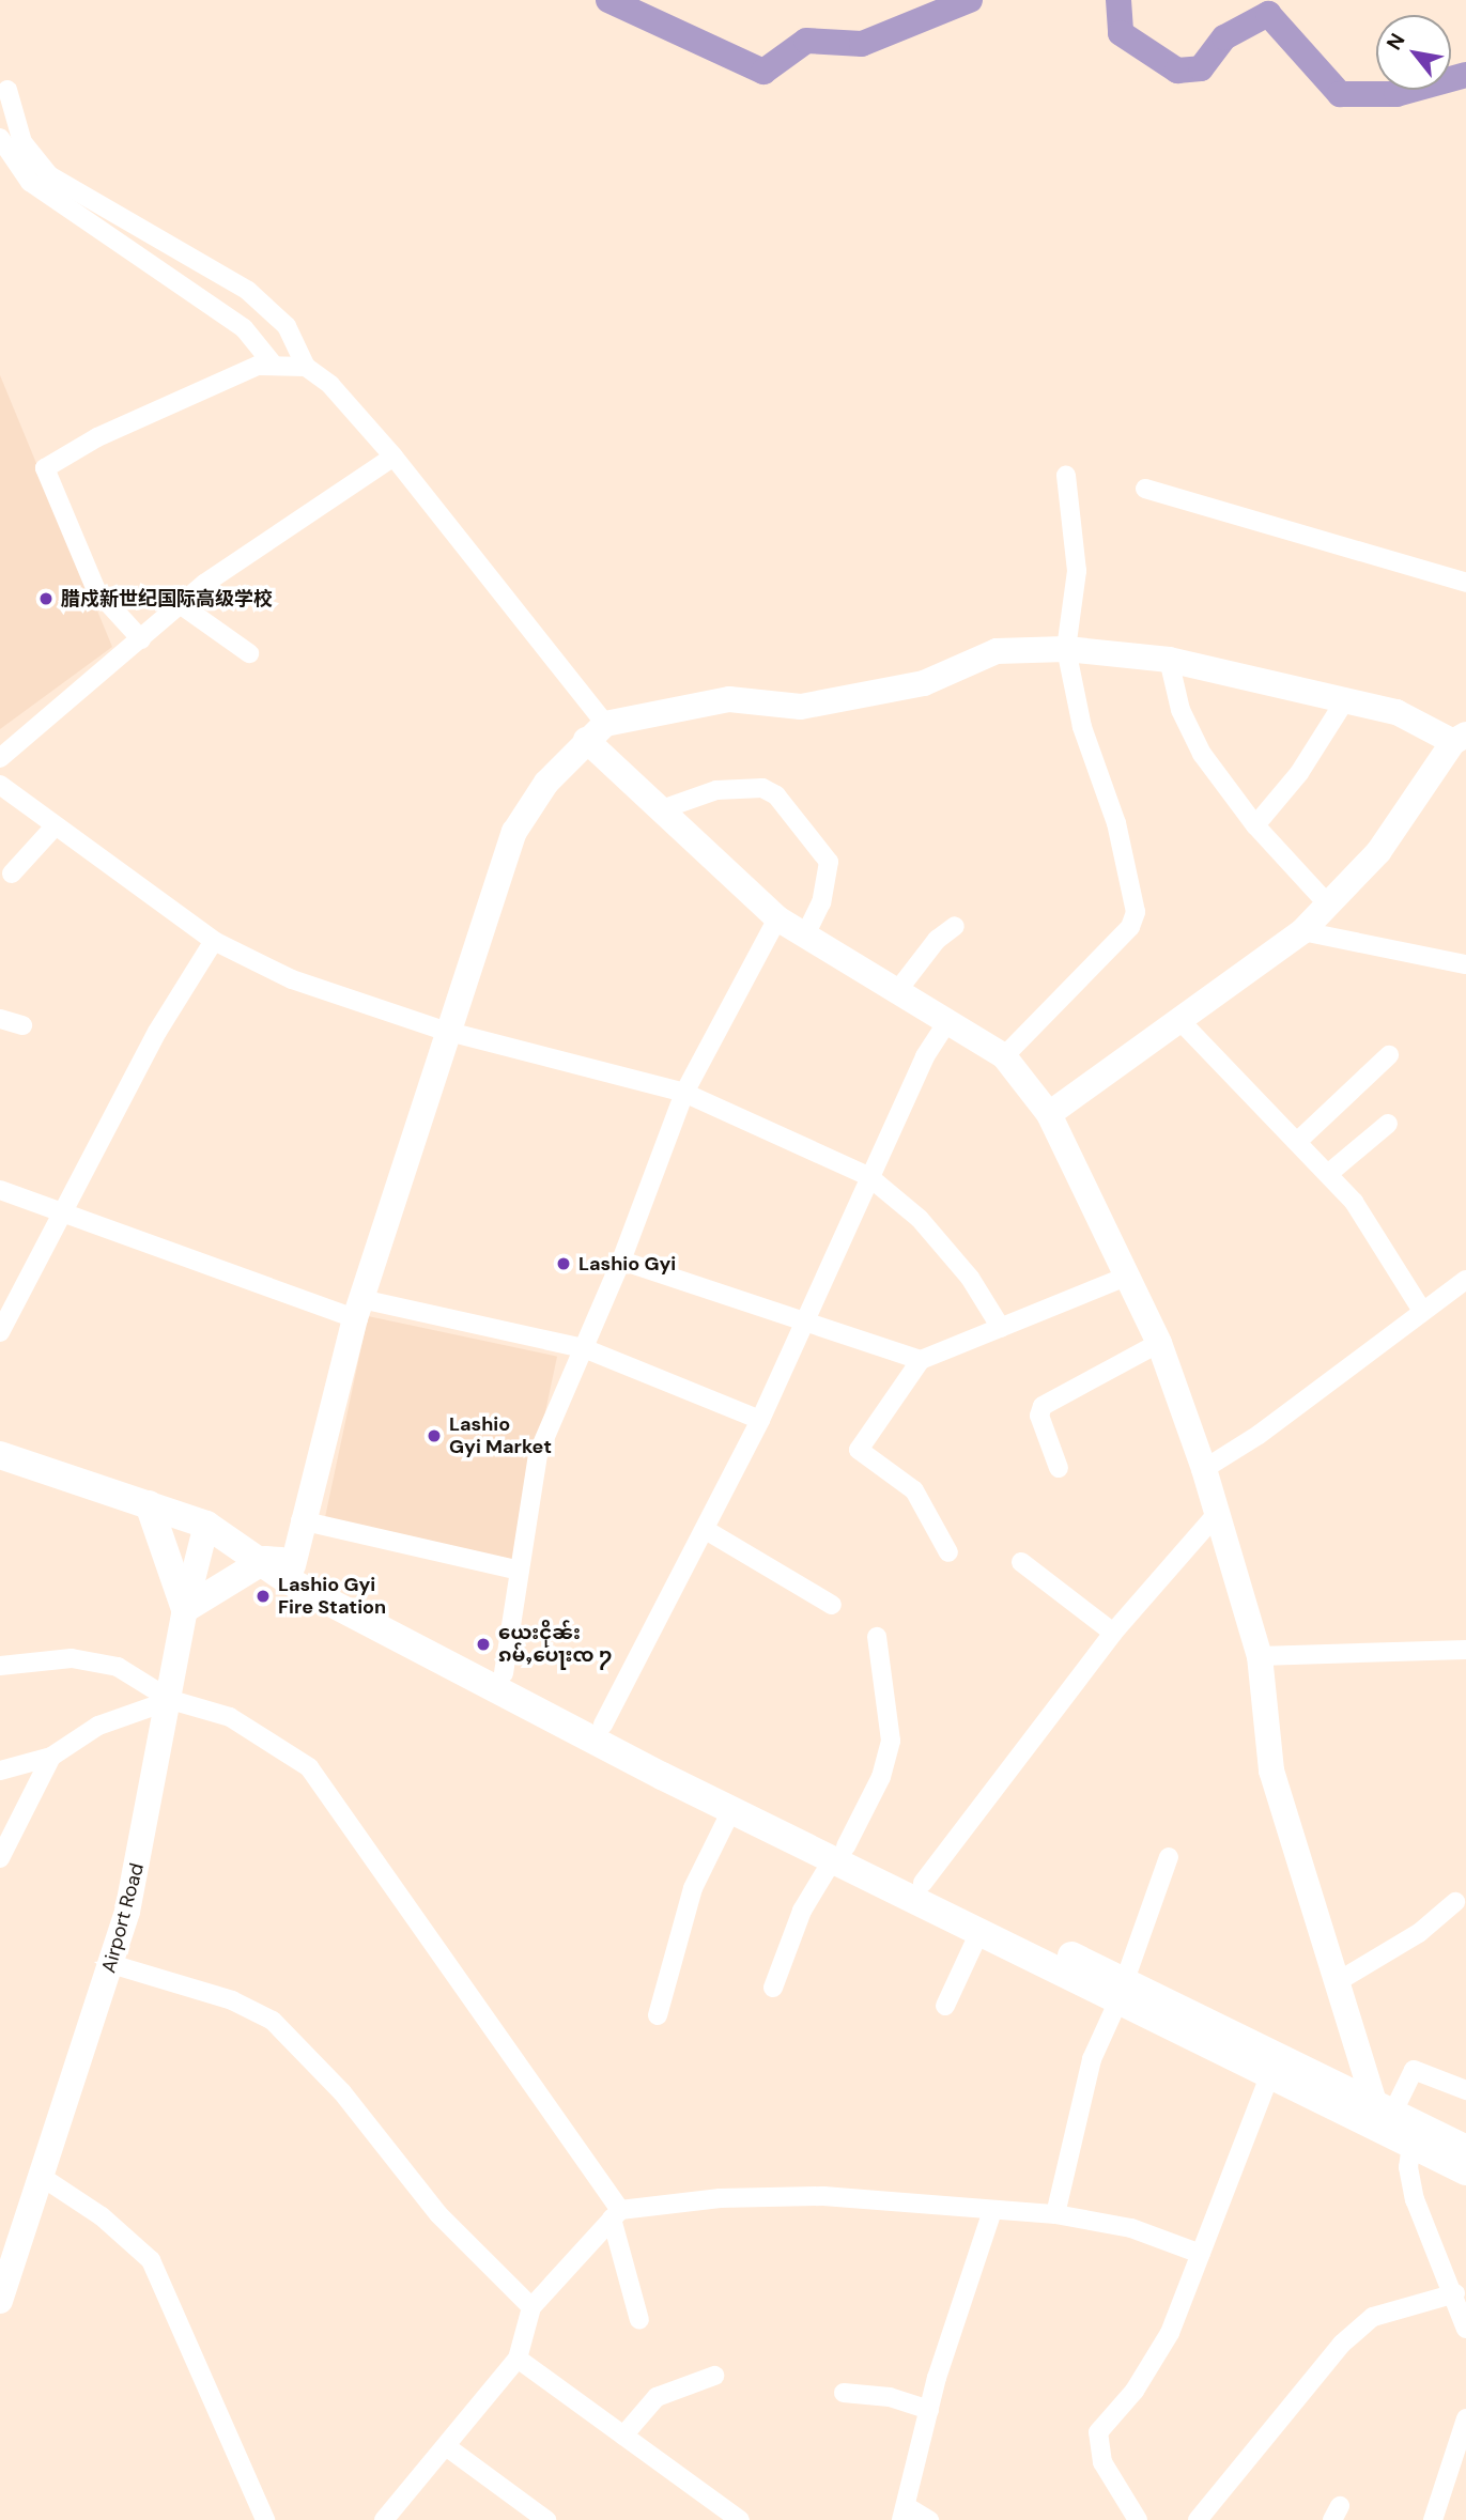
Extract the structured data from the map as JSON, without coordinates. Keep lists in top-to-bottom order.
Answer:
{
  "streets": {
    "street": ["Airport Road"]
  },
  "places": [
    "腊戍新世纪国际高级学校",
    "Lashio Gyi",
    "Lashio Gyi Market",
    "Lashio Gyi Fire Station",
    "ယေးငိုၼ်း ၵမ်ႇပေႃးၸ ႒"
  ],
  "north": "top left"
}
